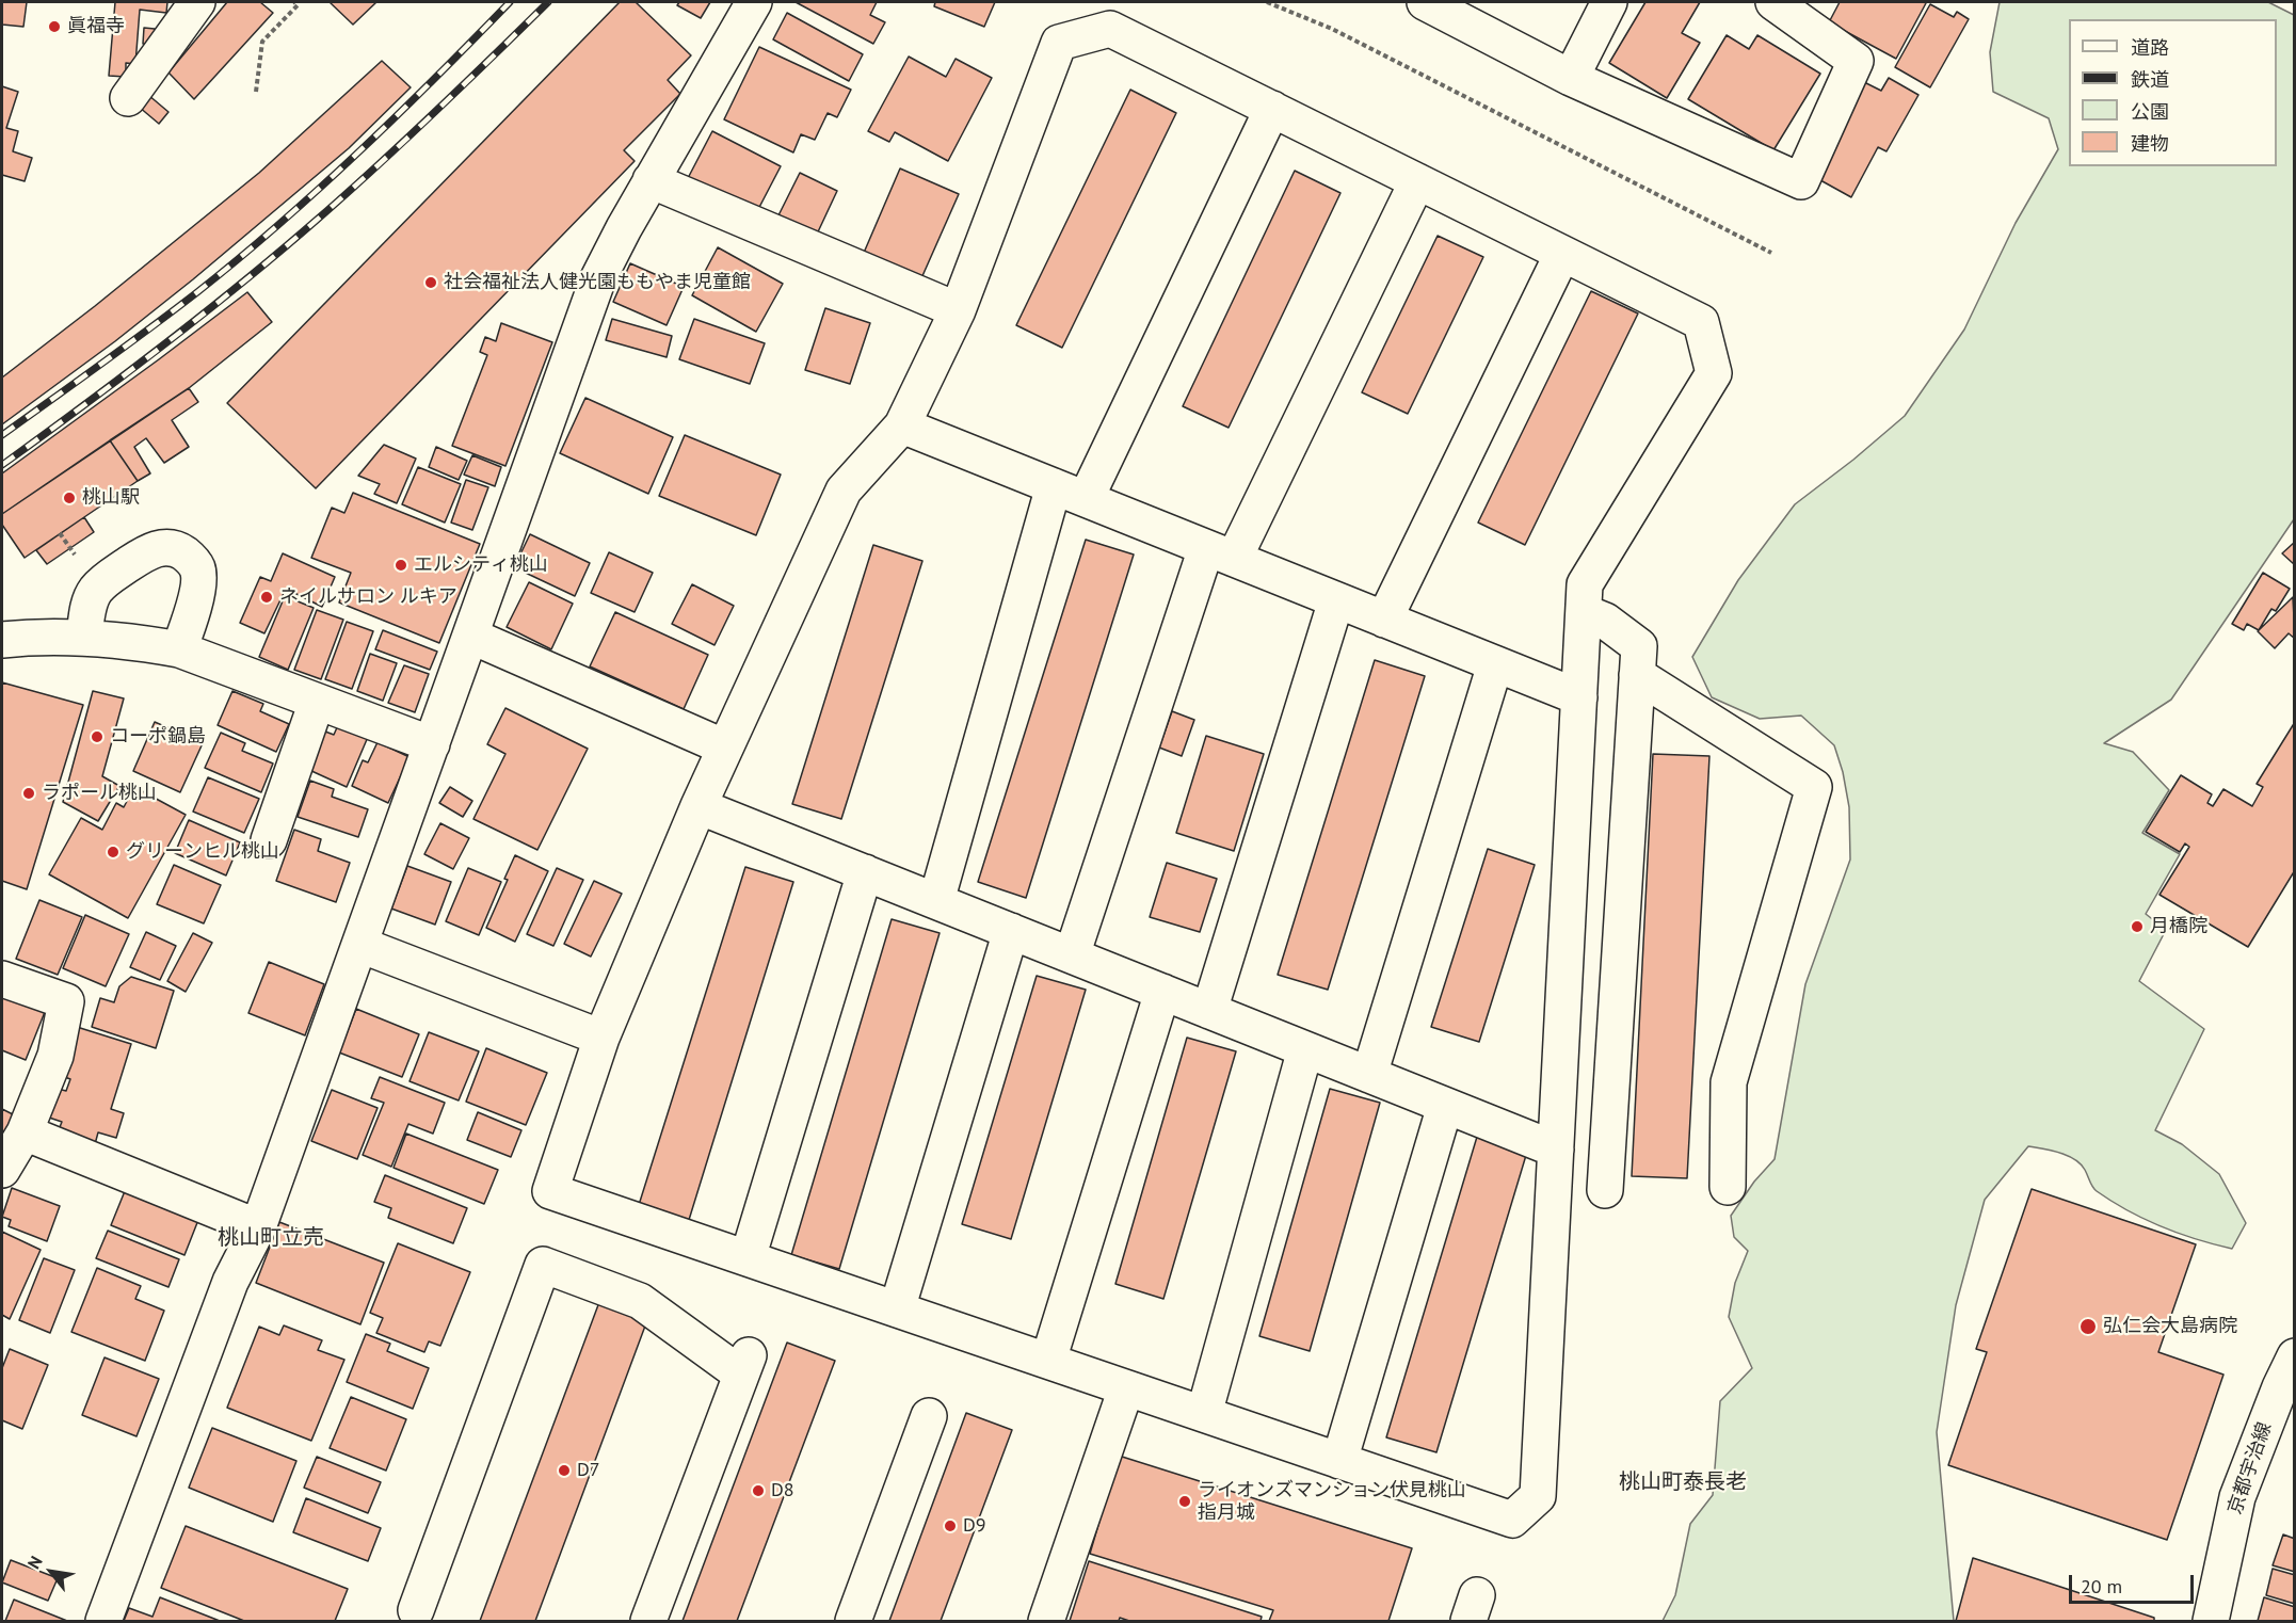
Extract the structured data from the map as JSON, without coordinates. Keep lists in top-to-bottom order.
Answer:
{
  "streets": {
    "street": ["京都宇治線"]
  },
  "districts": ["桃山町立売", "桃山町泰長老"],
  "places": [
    "眞福寺",
    "社会福祉法人健光園ももやま児童館",
    "桃山駅",
    "エルシティ桃山",
    "ネイルサロン ルキア",
    "コーポ鍋島",
    "ラポール桃山",
    "グリーンヒル桃山",
    "月橋院",
    "弘仁会大島病院",
    "D7",
    "D8",
    "ライオンズマンション伏見桃山 指月城",
    "D9"
  ],
  "legend": [
    "道路",
    "鉄道",
    "公園",
    "建物"
  ],
  "scale_bar": "20 m",
  "north": "top left"
}
